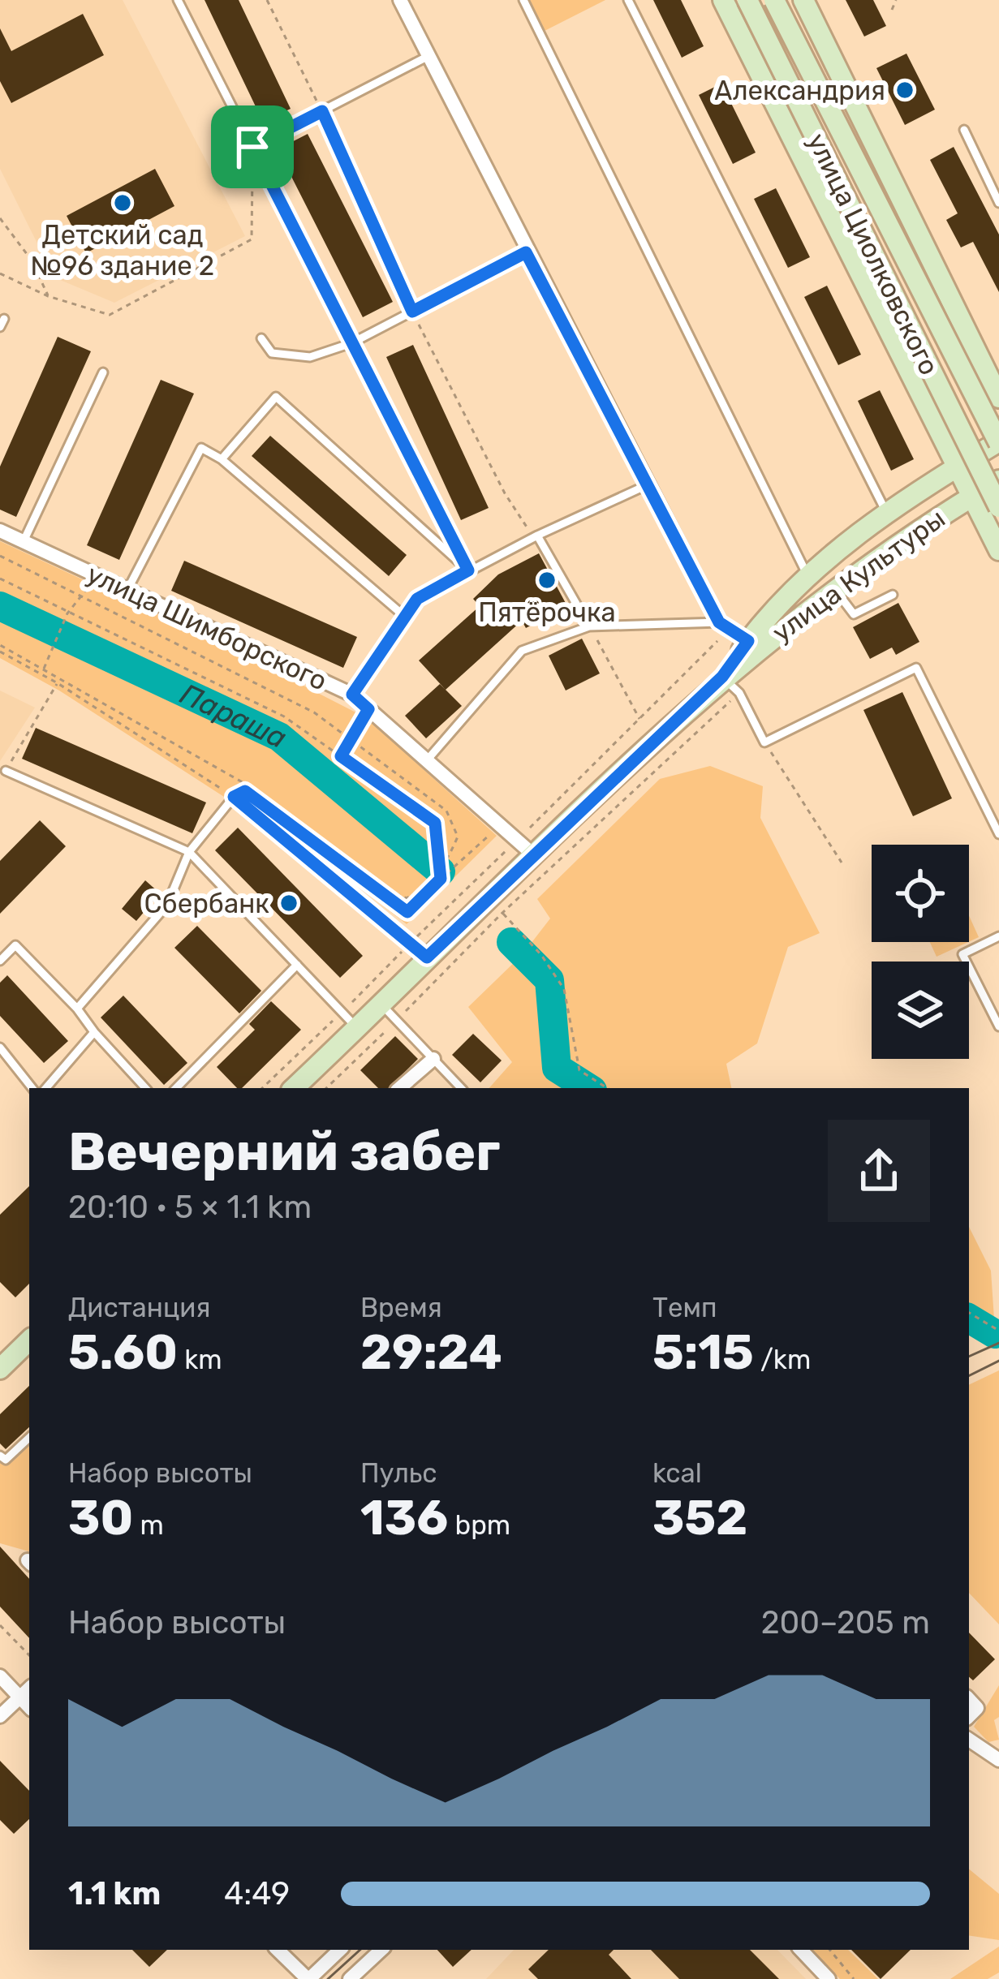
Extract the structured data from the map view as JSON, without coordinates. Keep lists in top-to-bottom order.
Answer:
{
  "streets": {
    "main road": ["улица Циолковского", "улица Культуры"],
    "street": ["улица Шимборского"]
  },
  "crossings": [
    ["улица Циолковского", "улица Культуры"],
    ["улица Культуры", "улица Шимборского"]
  ],
  "water": ["Параша"],
  "places": [
    "Александрия",
    "Детский сад №96 здание 2",
    "Пятёрочка",
    "Сбербанк"
  ],
  "page": {
    "heading": ["Вечерний забег", "20:10 · 5 × 1.1 km"],
    "stats": [
      ["Дистанция", "5.60 km"],
      ["Время", "29:24"],
      ["Темп", "5:15 /km"],
      ["Набор высоты", "30 m"],
      ["Пульс", "136 bpm"],
      ["kcal", "352"]
    ],
    "chart": ["Набор высоты", "200–205 m"],
    "list": [
      {
        "name": "1.1 km",
        "note": "4:49"
      }
    ]
  }
}
